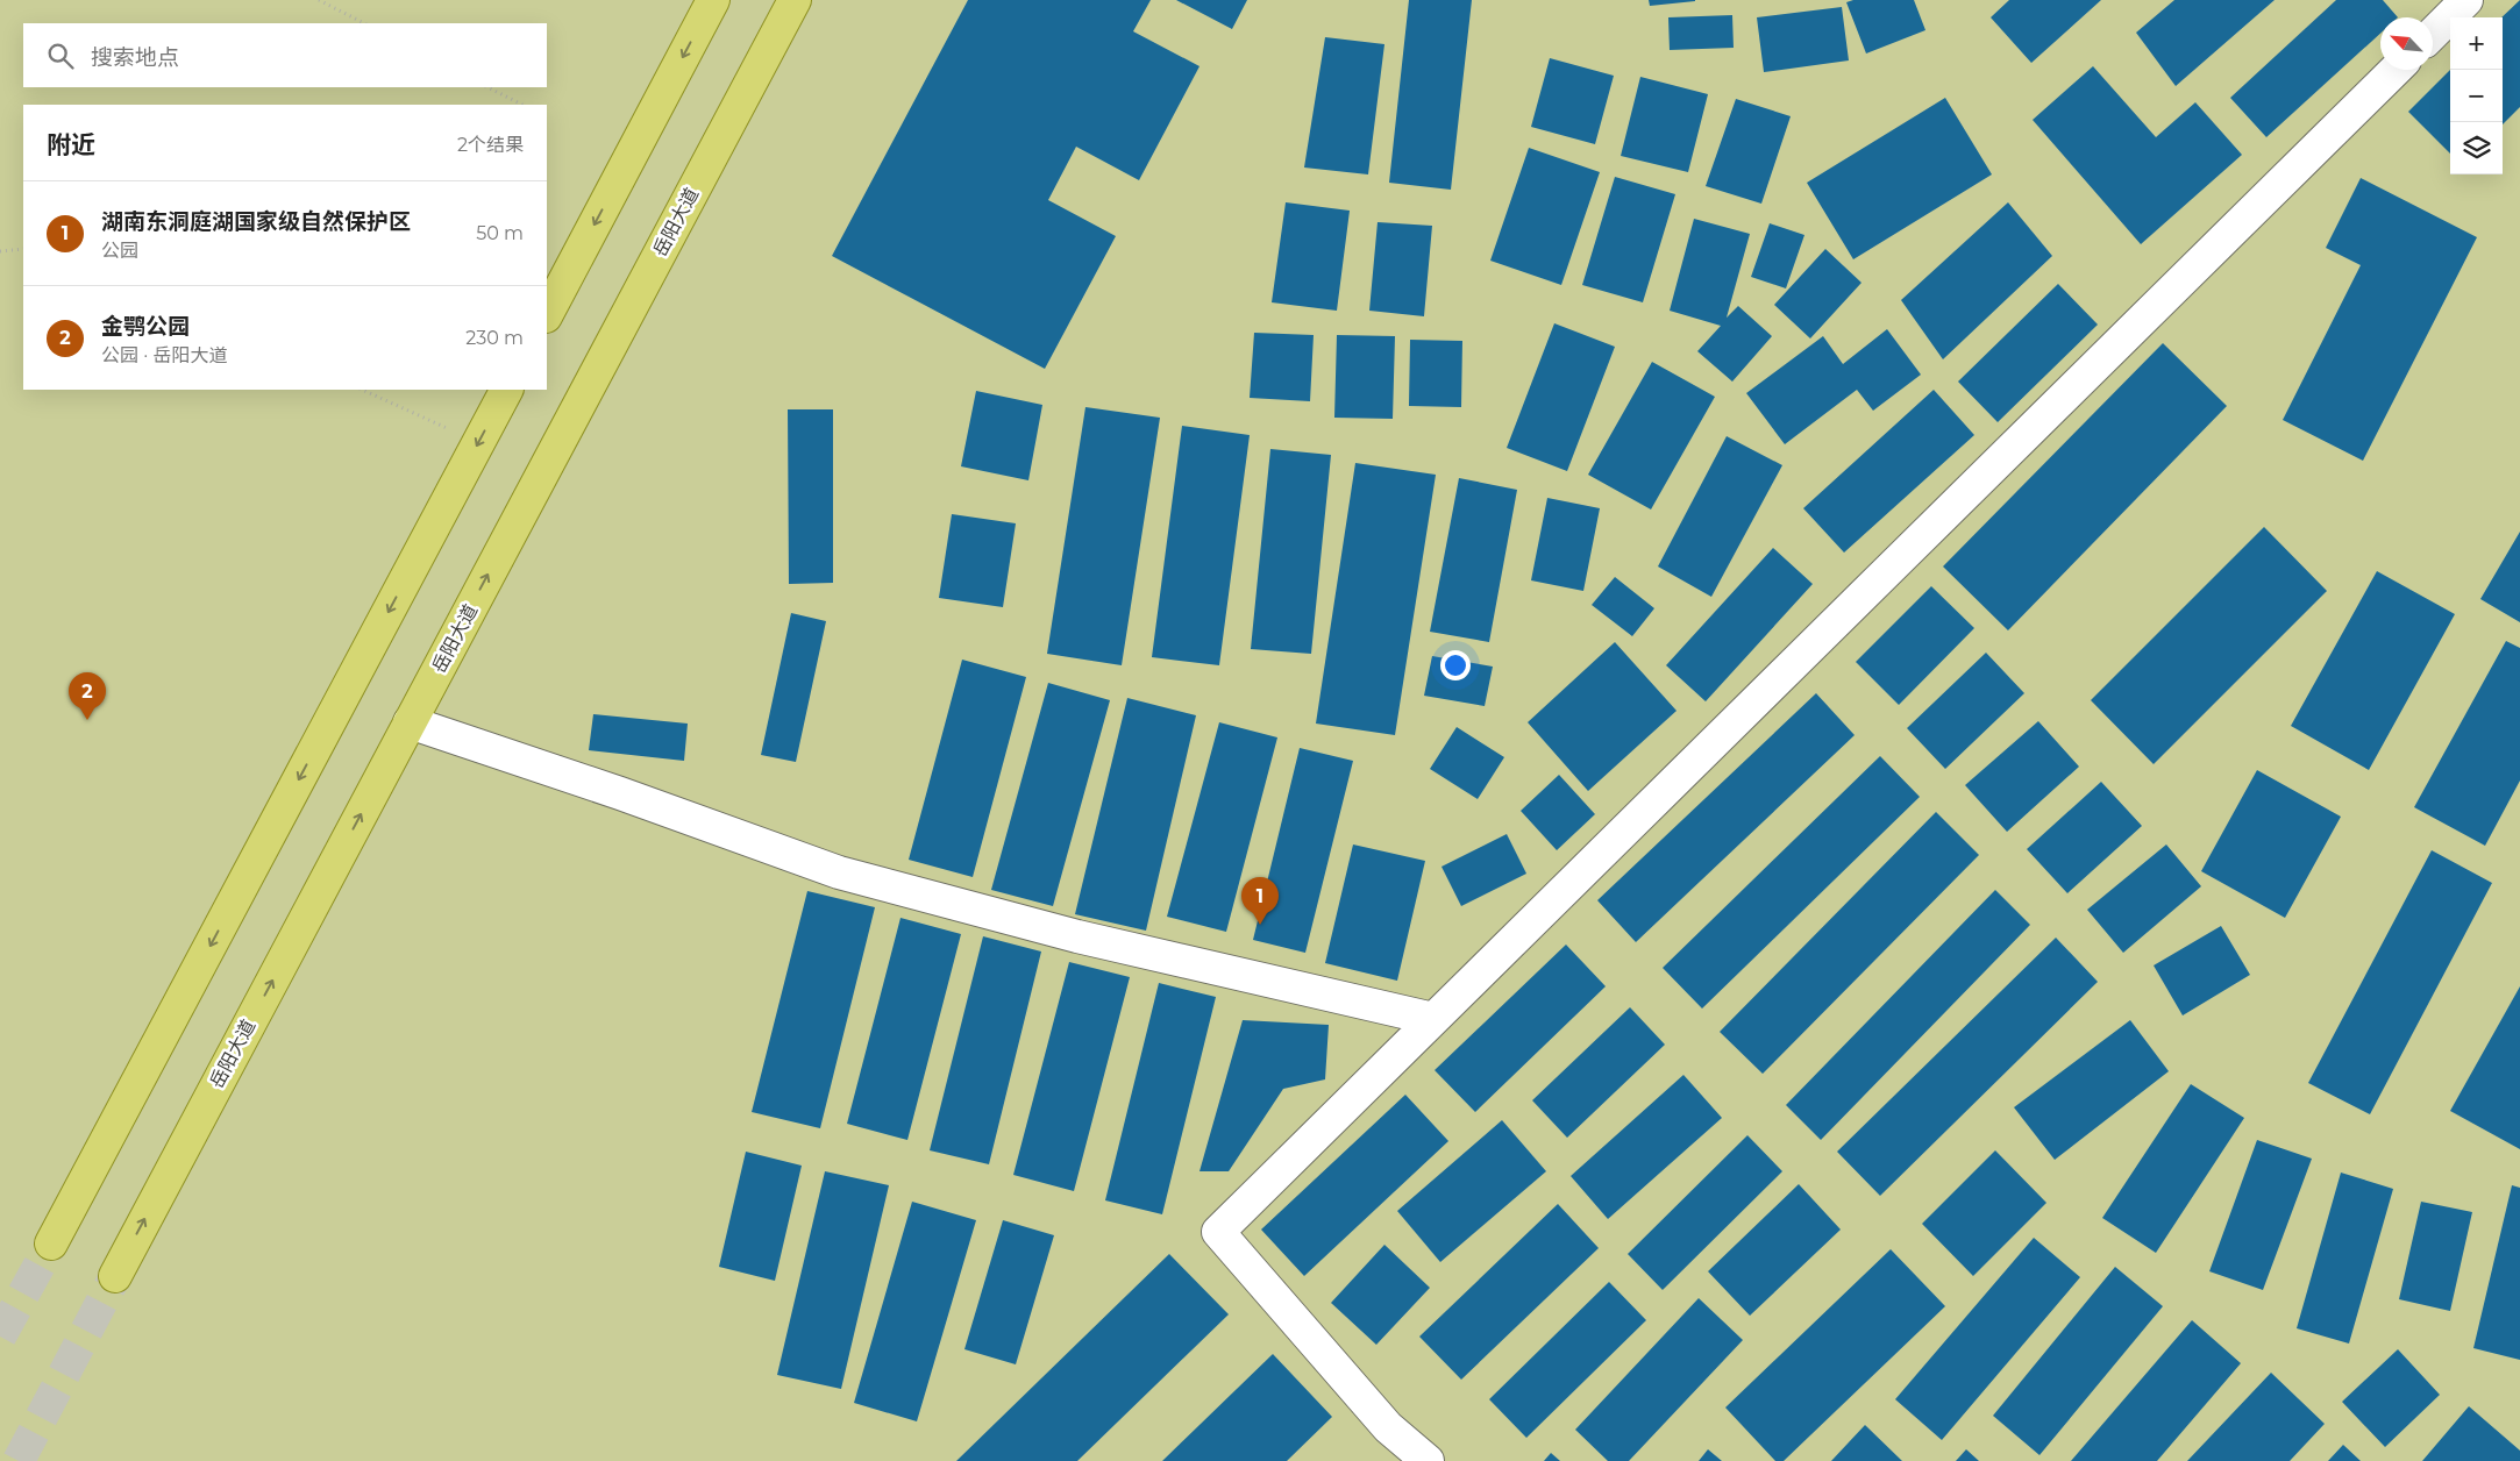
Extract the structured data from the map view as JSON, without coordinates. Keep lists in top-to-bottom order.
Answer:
{
  "streets": {
    "main road": ["岳阳大道"]
  },
  "north": "top left",
  "page": {
    "map_buttons": ["+", "−"],
    "search": "搜索地点",
    "heading": ["附近", "2个结果"],
    "list": [
      {
        "mark": "1",
        "name": "湖南东洞庭湖国家级自然保护区",
        "note": "公园",
        "value": "50 m"
      },
      {
        "mark": "2",
        "name": "金鹗公园",
        "note": "公园 · 岳阳大道",
        "value": "230 m"
      }
    ],
    "pins": ["2", "1"]
  }
}
